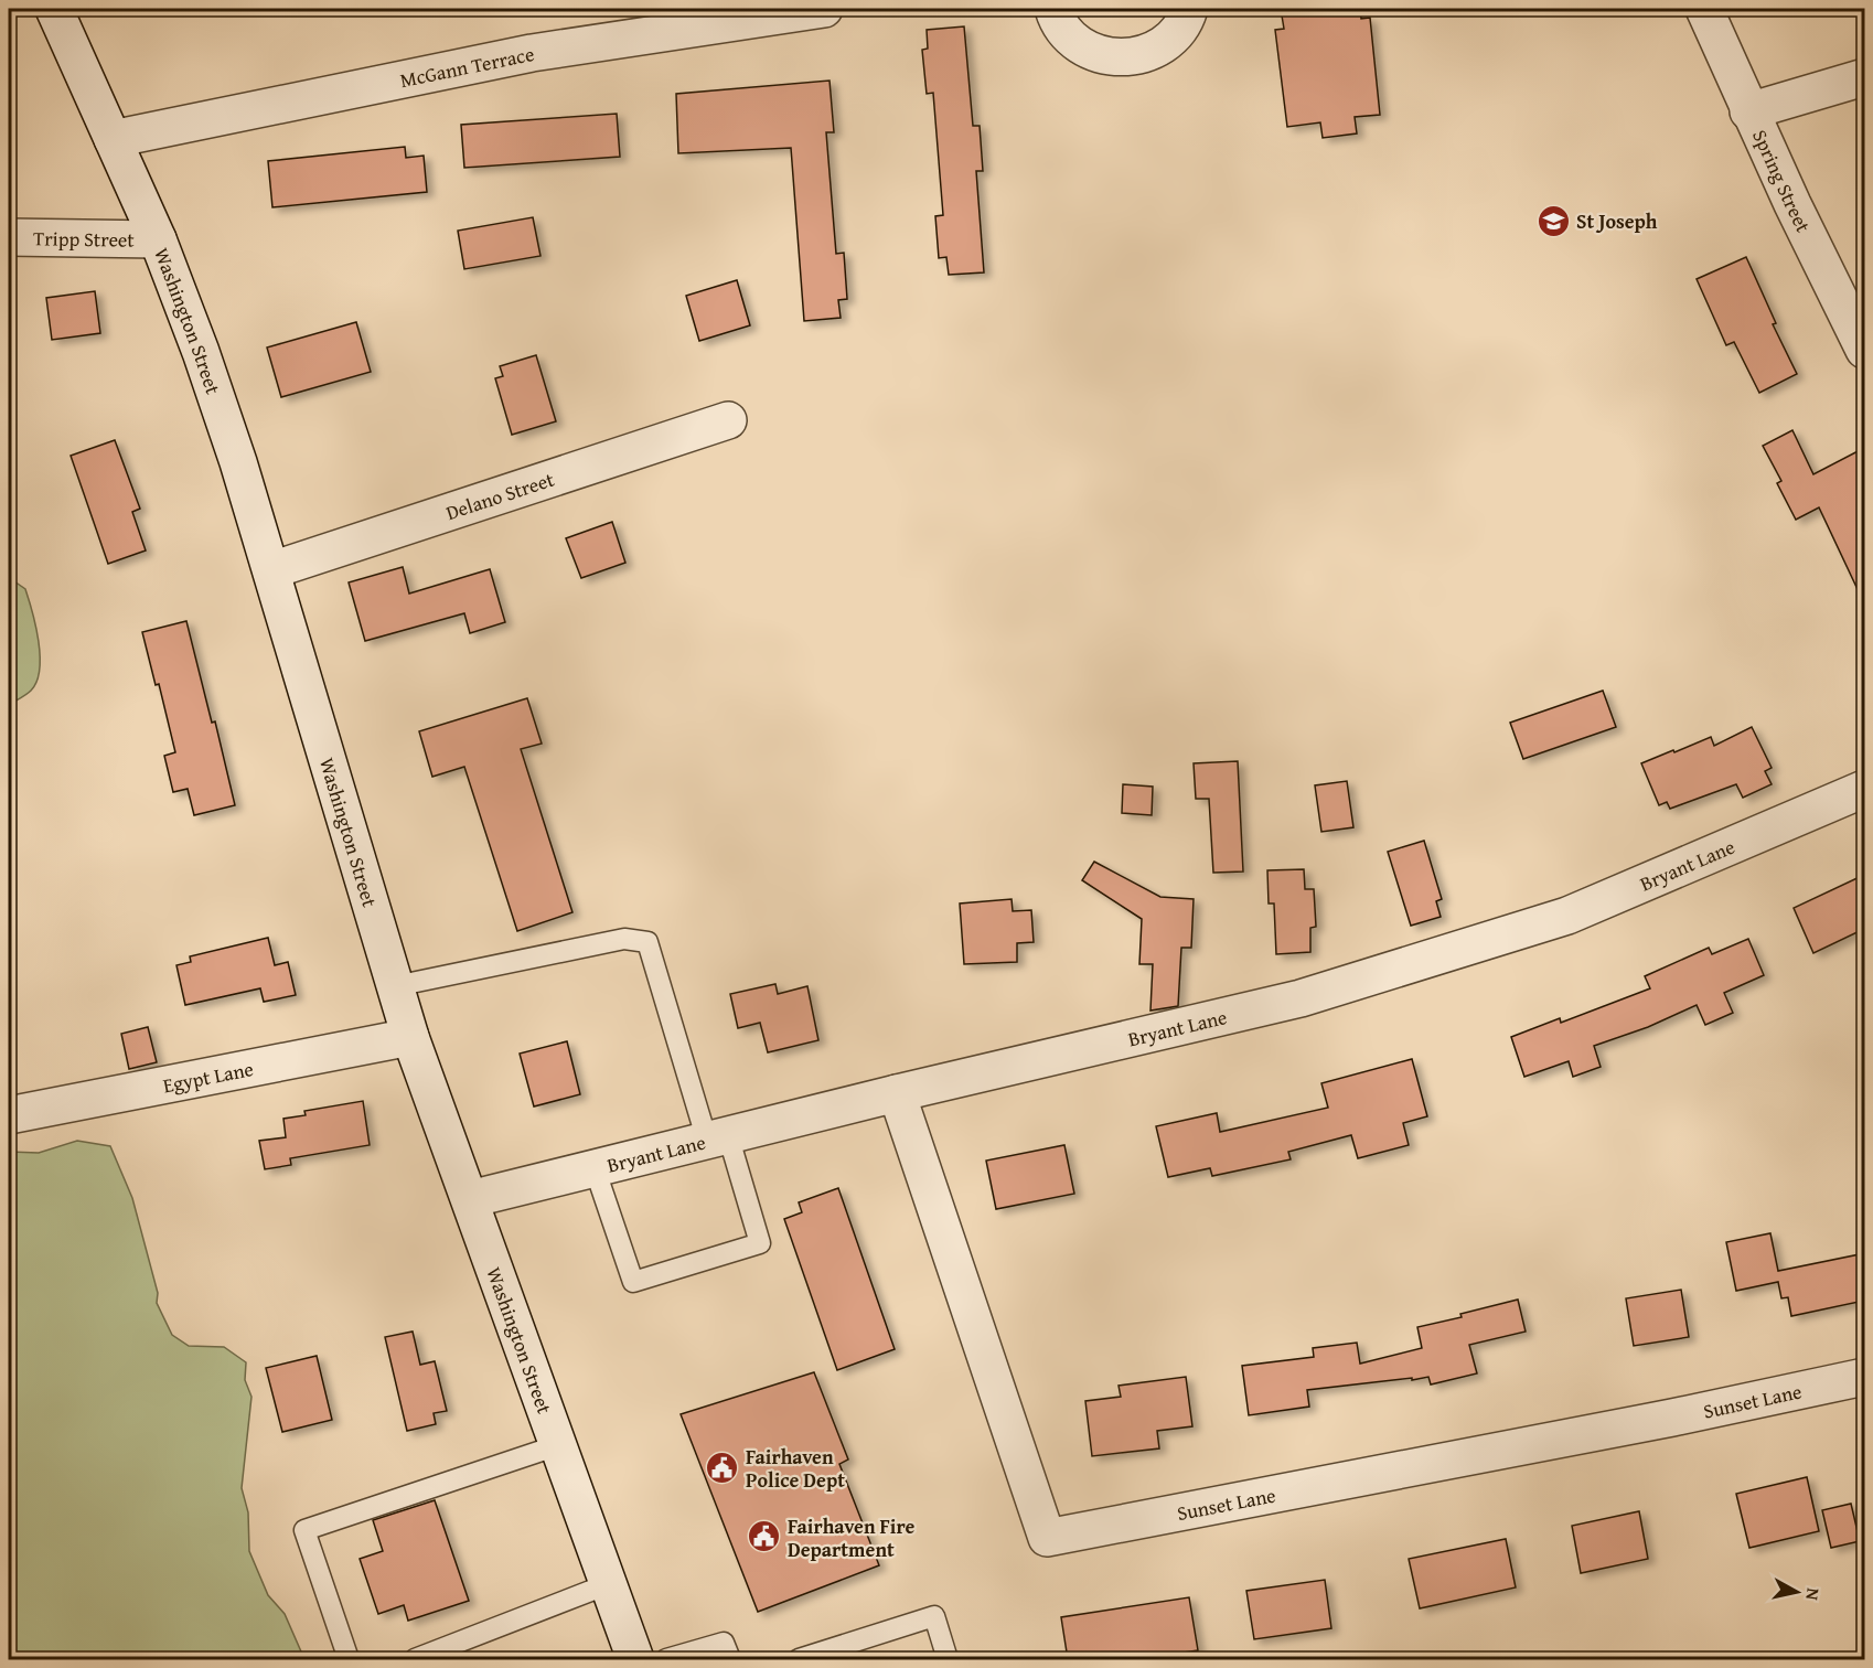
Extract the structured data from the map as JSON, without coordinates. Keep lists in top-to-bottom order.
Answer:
{
  "streets": {
    "street": [
      "McGann Terrace",
      "Spring Street",
      "Tripp Street",
      "Washington Street",
      "Delano Street",
      "Bryant Lane",
      "Egypt Lane",
      "Sunset Lane"
    ]
  },
  "crossings": [
    ["McGann Terrace", "Washington Street"],
    ["Tripp Street", "Washington Street"],
    ["Washington Street", "Delano Street"],
    ["Washington Street", "Bryant Lane"],
    ["Washington Street", "Egypt Lane"],
    ["Bryant Lane", "Sunset Lane"]
  ],
  "places": {
    "school or university": ["St Joseph"],
    "public building": ["Fairhaven Police Dept", "Fairhaven Fire Department"]
  },
  "north": "right"
}
